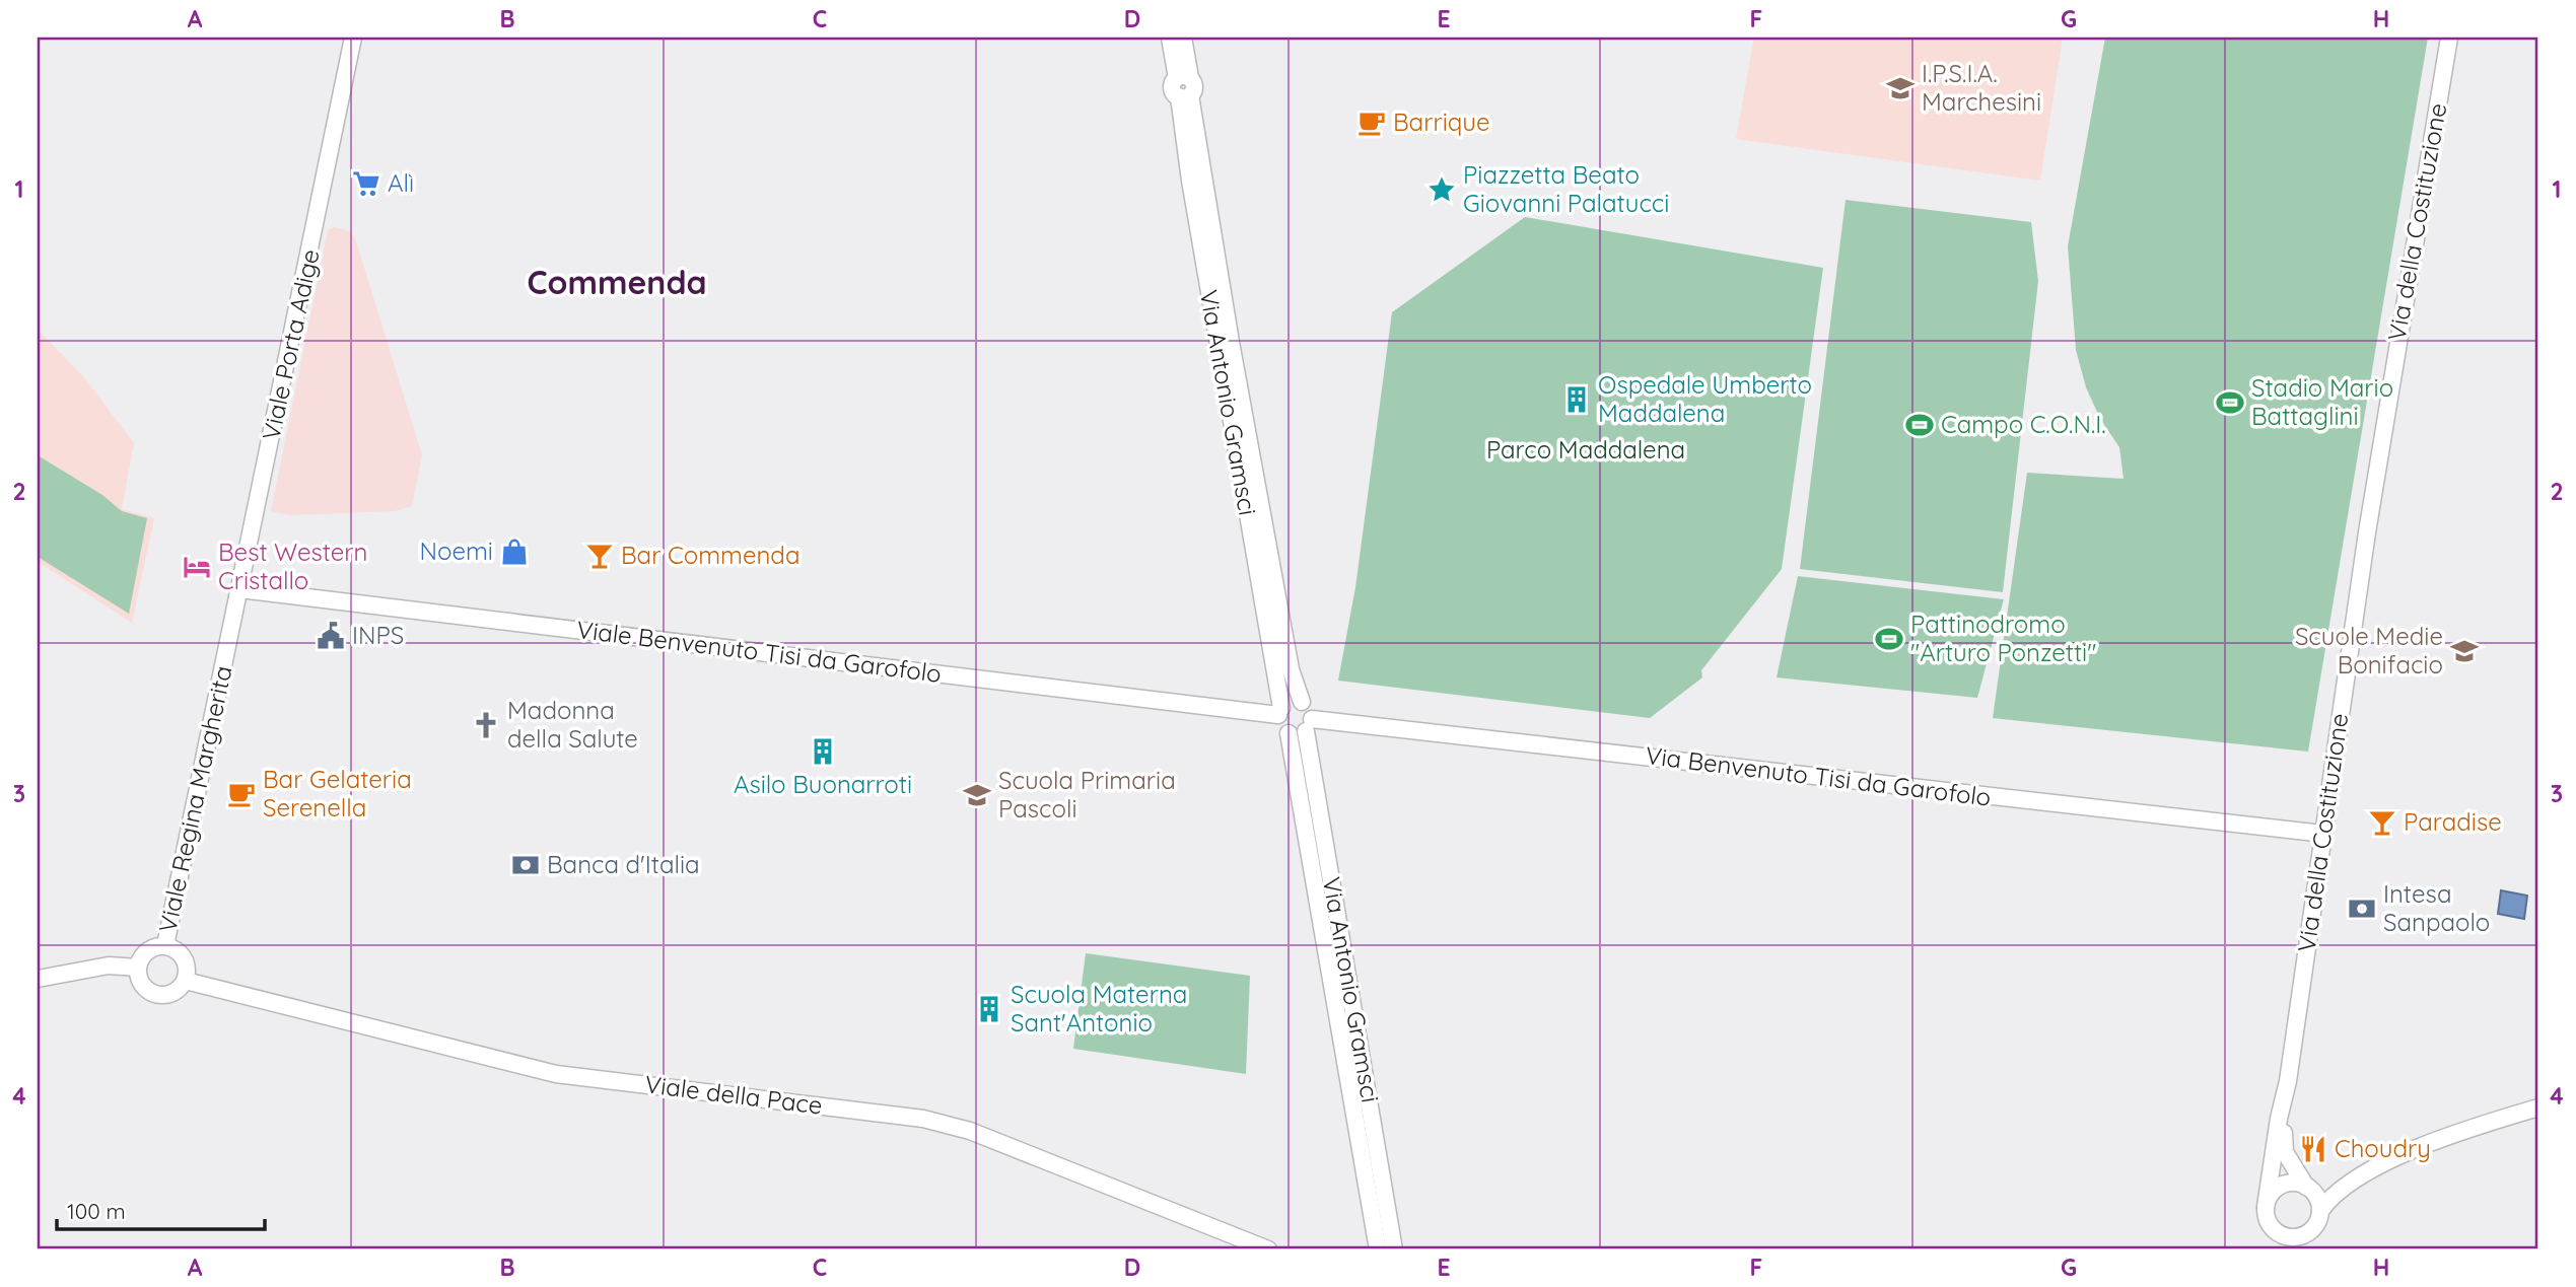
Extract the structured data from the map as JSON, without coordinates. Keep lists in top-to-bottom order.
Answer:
{
  "streets": {
    "street": [
      "Via della Costituzione",
      "Viale Porta Adige",
      "Via Antonio Gramsci",
      "Viale Benvenuto Tisi da Garofolo",
      "Via Benvenuto Tisi da Garofolo",
      "Viale Regina Margherita",
      "Viale della Pace"
    ]
  },
  "crossings": [
    ["Via della Costituzione", "Via Benvenuto Tisi da Garofolo"],
    ["Viale Porta Adige", "Viale Benvenuto Tisi da Garofolo"],
    ["Viale Porta Adige", "Viale Regina Margherita"],
    ["Via Antonio Gramsci", "Viale Benvenuto Tisi da Garofolo"],
    ["Via Antonio Gramsci", "Via Benvenuto Tisi da Garofolo"],
    ["Viale Benvenuto Tisi da Garofolo", "Via Benvenuto Tisi da Garofolo"],
    ["Viale Regina Margherita", "Viale della Pace"]
  ],
  "districts": ["Commenda"],
  "parks": ["Parco Maddalena"],
  "places": {
    "school or university": ["I.P.S.I.A. Marchesini", "Scuole Medie Bonifacio", "Scuola Primaria Pascoli"],
    "cafe": ["Barrique", "Bar Gelateria Serenella"],
    "supermarket": ["Alì"],
    "place": ["Piazzetta Beato Giovanni Palatucci"],
    "building": ["Ospedale Umberto Maddalena", "Asilo Buonarroti", "Scuola Materna Sant'Antonio"],
    "sports": ["Stadio Mario Battaglini", "Campo C.O.N.I.", "Pattinodromo \"Arturo Ponzetti\""],
    "shop": ["Noemi"],
    "bar": ["Bar Commenda", "Paradise"],
    "hotel": ["Best Western Cristallo"],
    "public building": ["INPS"],
    "church": ["Madonna della Salute"],
    "bank": ["Banca d'Italia", "Intesa Sanpaolo"],
    "restaurant": ["Choudry"]
  },
  "scale_bar": "100 m",
  "grid": {
    "columns": [
      "A",
      "B",
      "C",
      "D",
      "E",
      "F",
      "G",
      "H"
    ],
    "rows": [
      "1",
      "2",
      "3",
      "4"
    ]
  }
}
